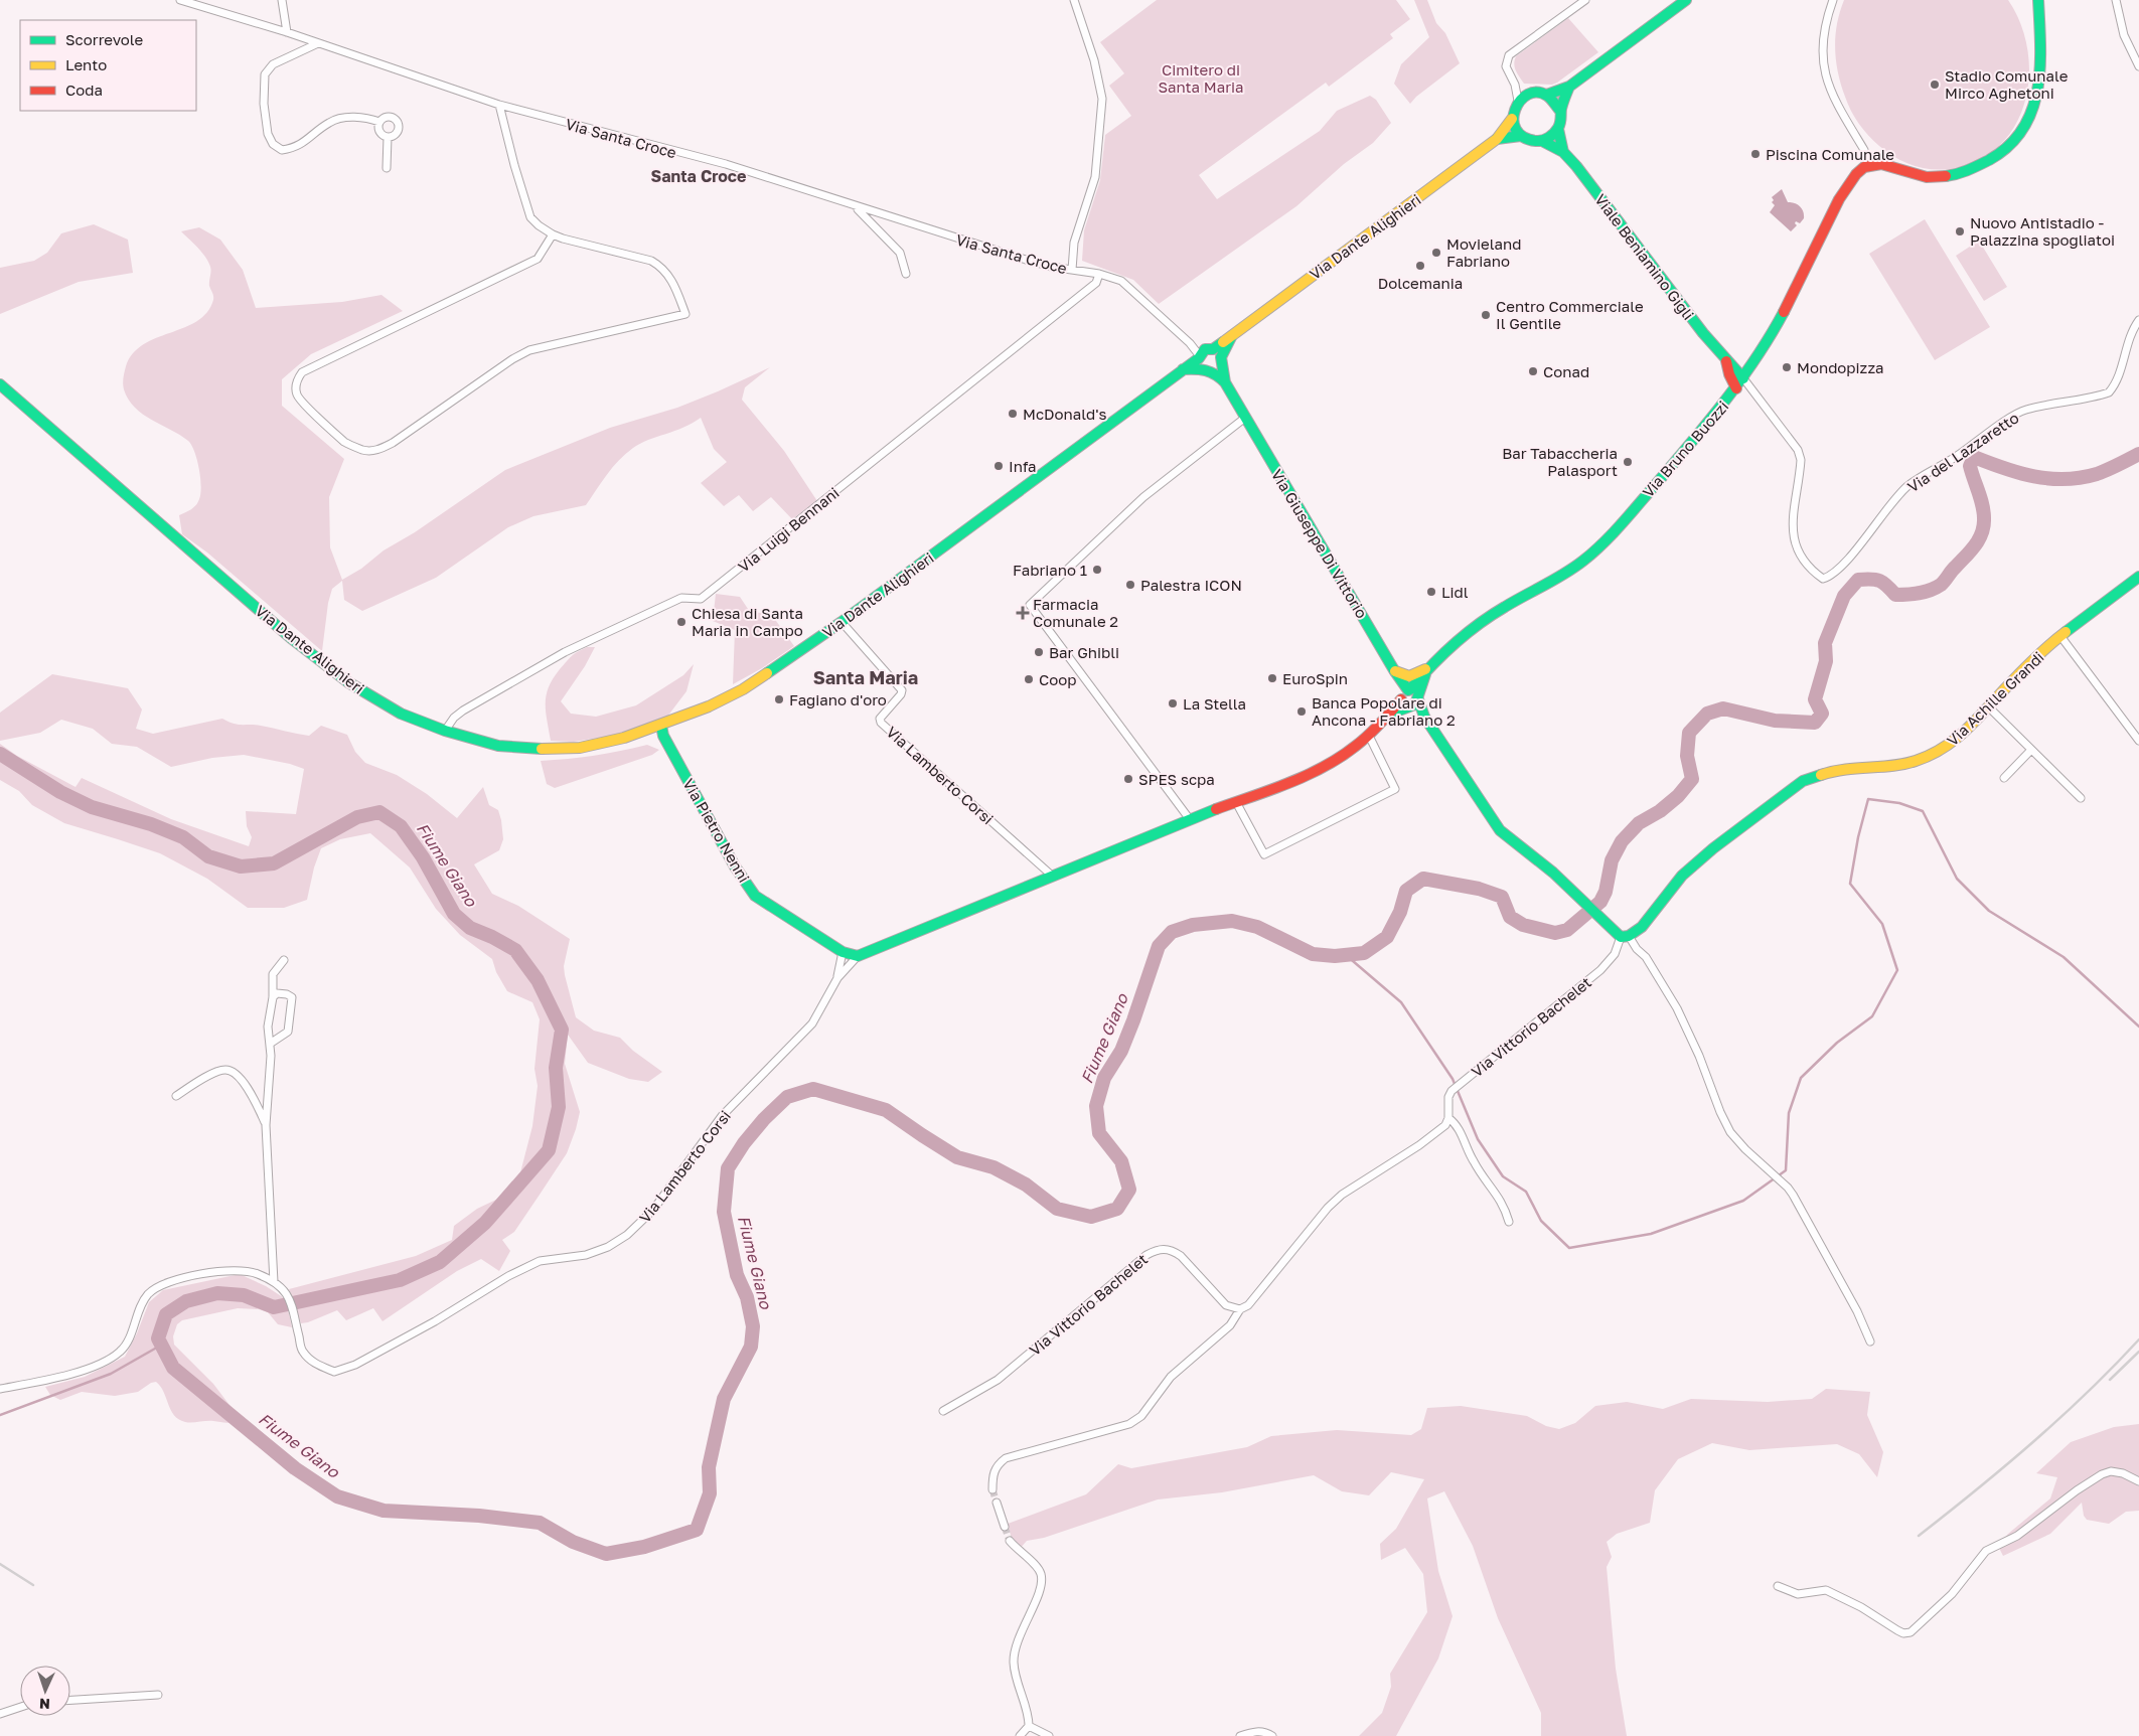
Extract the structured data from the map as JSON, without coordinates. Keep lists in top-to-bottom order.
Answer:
{
  "streets": {
    "main road": [
      "Via Dante Alighieri",
      "Viale Beniamino Gigli",
      "Via Bruno Buozzi",
      "Via Giuseppe Di Vittorio",
      "Via Achille Grandi",
      "Via Lamberto Corsi",
      "Via Pietro Nenni"
    ],
    "street": [
      "Via Santa Croce",
      "Via del Lazzaretto",
      "Via Luigi Bennani",
      "Via Vittorio Bachelet"
    ]
  },
  "crossings": [
    ["Via Santa Croce", "Via Dante Alighieri"],
    ["Via Santa Croce", "Via Luigi Bennani"],
    ["Via Dante Alighieri", "Viale Beniamino Gigli"],
    ["Via Dante Alighieri", "Via Luigi Bennani"],
    ["Via Dante Alighieri", "Via Giuseppe Di Vittorio"],
    ["Via Dante Alighieri", "Via Lamberto Corsi"],
    ["Via Dante Alighieri", "Via Pietro Nenni"],
    ["Viale Beniamino Gigli", "Via Bruno Buozzi"],
    ["Viale Beniamino Gigli", "Via del Lazzaretto"],
    ["Via Bruno Buozzi", "Via del Lazzaretto"],
    ["Via Bruno Buozzi", "Via Giuseppe Di Vittorio"],
    ["Via Bruno Buozzi", "Via Lamberto Corsi"],
    ["Via Giuseppe Di Vittorio", "Via Achille Grandi"],
    ["Via Giuseppe Di Vittorio", "Via Lamberto Corsi"],
    ["Via Giuseppe Di Vittorio", "Via Vittorio Bachelet"],
    ["Via Achille Grandi", "Via Vittorio Bachelet"],
    ["Via Lamberto Corsi", "Via Pietro Nenni"]
  ],
  "districts": ["Santa Croce", "Santa Maria"],
  "water": ["Fiume Giano"],
  "parks": ["Cimitero di Santa Maria"],
  "places": {
    "other": [
      "Stadio Comunale Mirco Aghetoni",
      "Piscina Comunale",
      "Nuovo Antistadio - Palazzina spogliatoi",
      "Movieland Fabriano",
      "Dolcemania",
      "Centro Commerciale Il Gentile",
      "Mondopizza",
      "Conad",
      "McDonald's",
      "Bar Tabaccheria Palasport",
      "Infa",
      "Fabriano 1",
      "Palestra ICON",
      "Lidl",
      "Chiesa di Santa Maria in Campo",
      "Bar Ghibli",
      "EuroSpin",
      "Coop",
      "Fagiano d'oro",
      "La Stella",
      "Banca Popolare di Ancona - Fabriano 2",
      "SPES scpa"
    ],
    "health": ["Farmacia Comunale 2"]
  },
  "legend": ["Scorrevole", "Lento", "Coda"],
  "north": "bottom"
}
